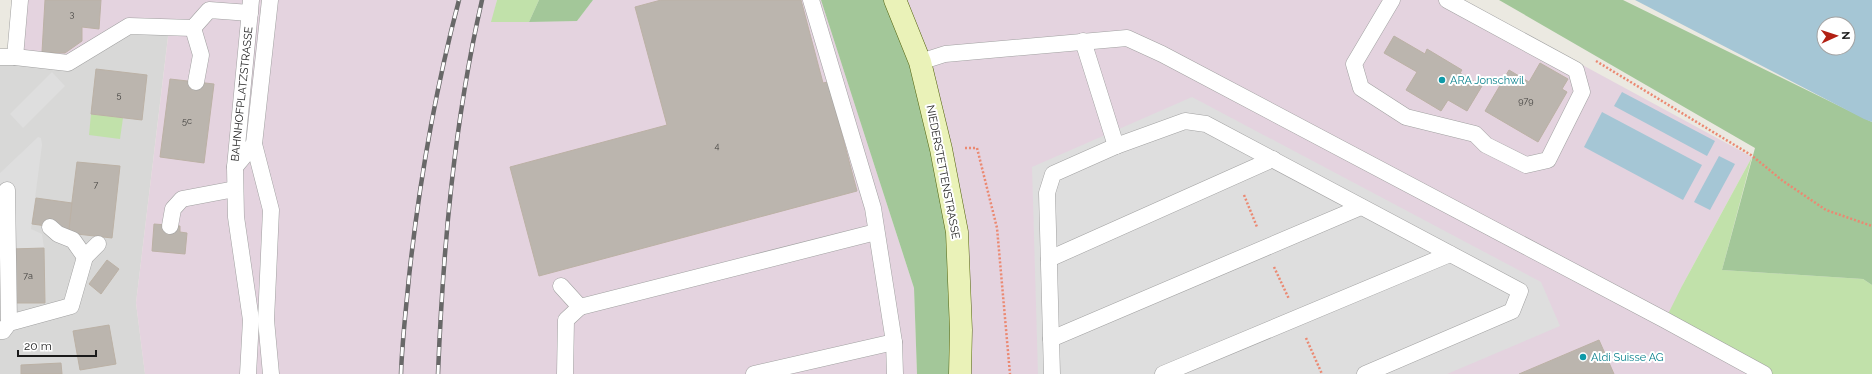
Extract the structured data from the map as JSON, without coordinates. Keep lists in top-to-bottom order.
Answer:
{
  "streets": {
    "street": ["NIEDERSTETTENSTRASSE"],
    "lane": ["BAHNHOFPLATZSTRASSE"]
  },
  "places": ["ARA Jonschwil", "Aldi Suisse AG"],
  "house_numbers": [
    "3",
    "5",
    "979",
    "5c",
    "4",
    "7",
    "7a"
  ],
  "scale_bar": "20 m",
  "north": "right"
}
